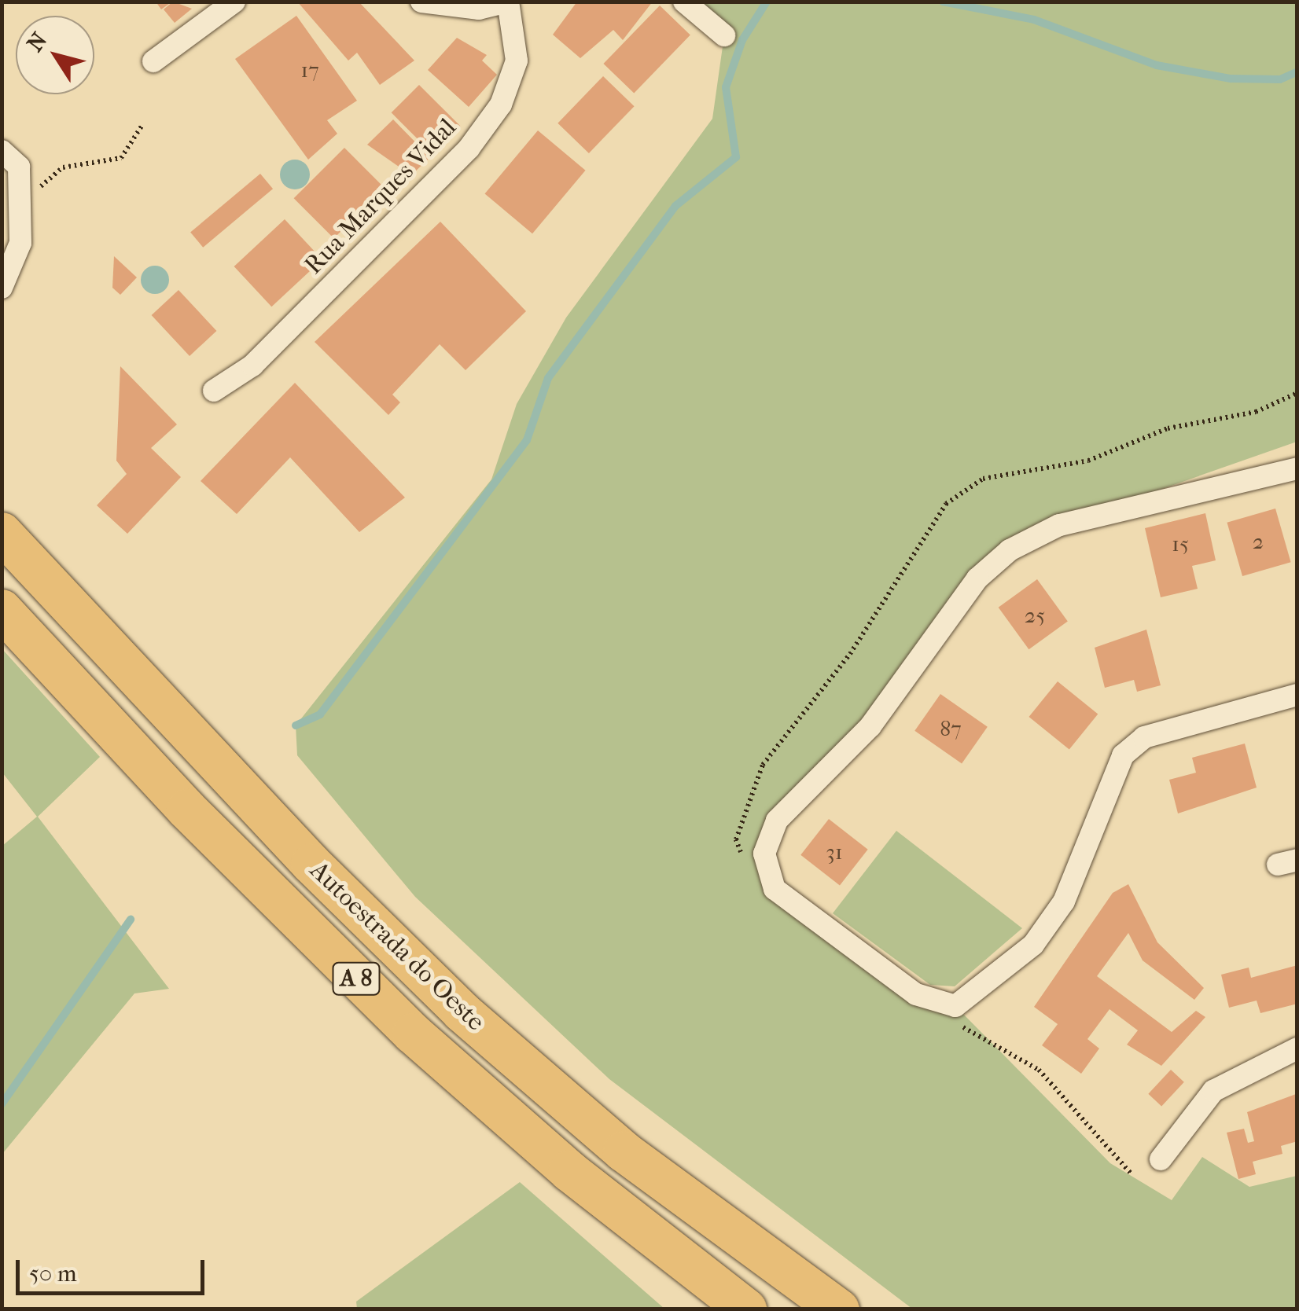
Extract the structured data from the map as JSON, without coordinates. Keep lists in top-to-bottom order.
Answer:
{
  "streets": {
    "highway": ["Autoestrada do Oeste", "A 8"],
    "street": ["Rua Marques Vidal"]
  },
  "house_numbers": [
    "17",
    "2",
    "15",
    "25",
    "87",
    "31"
  ],
  "scale_bar": "50 m",
  "north": "top left"
}
